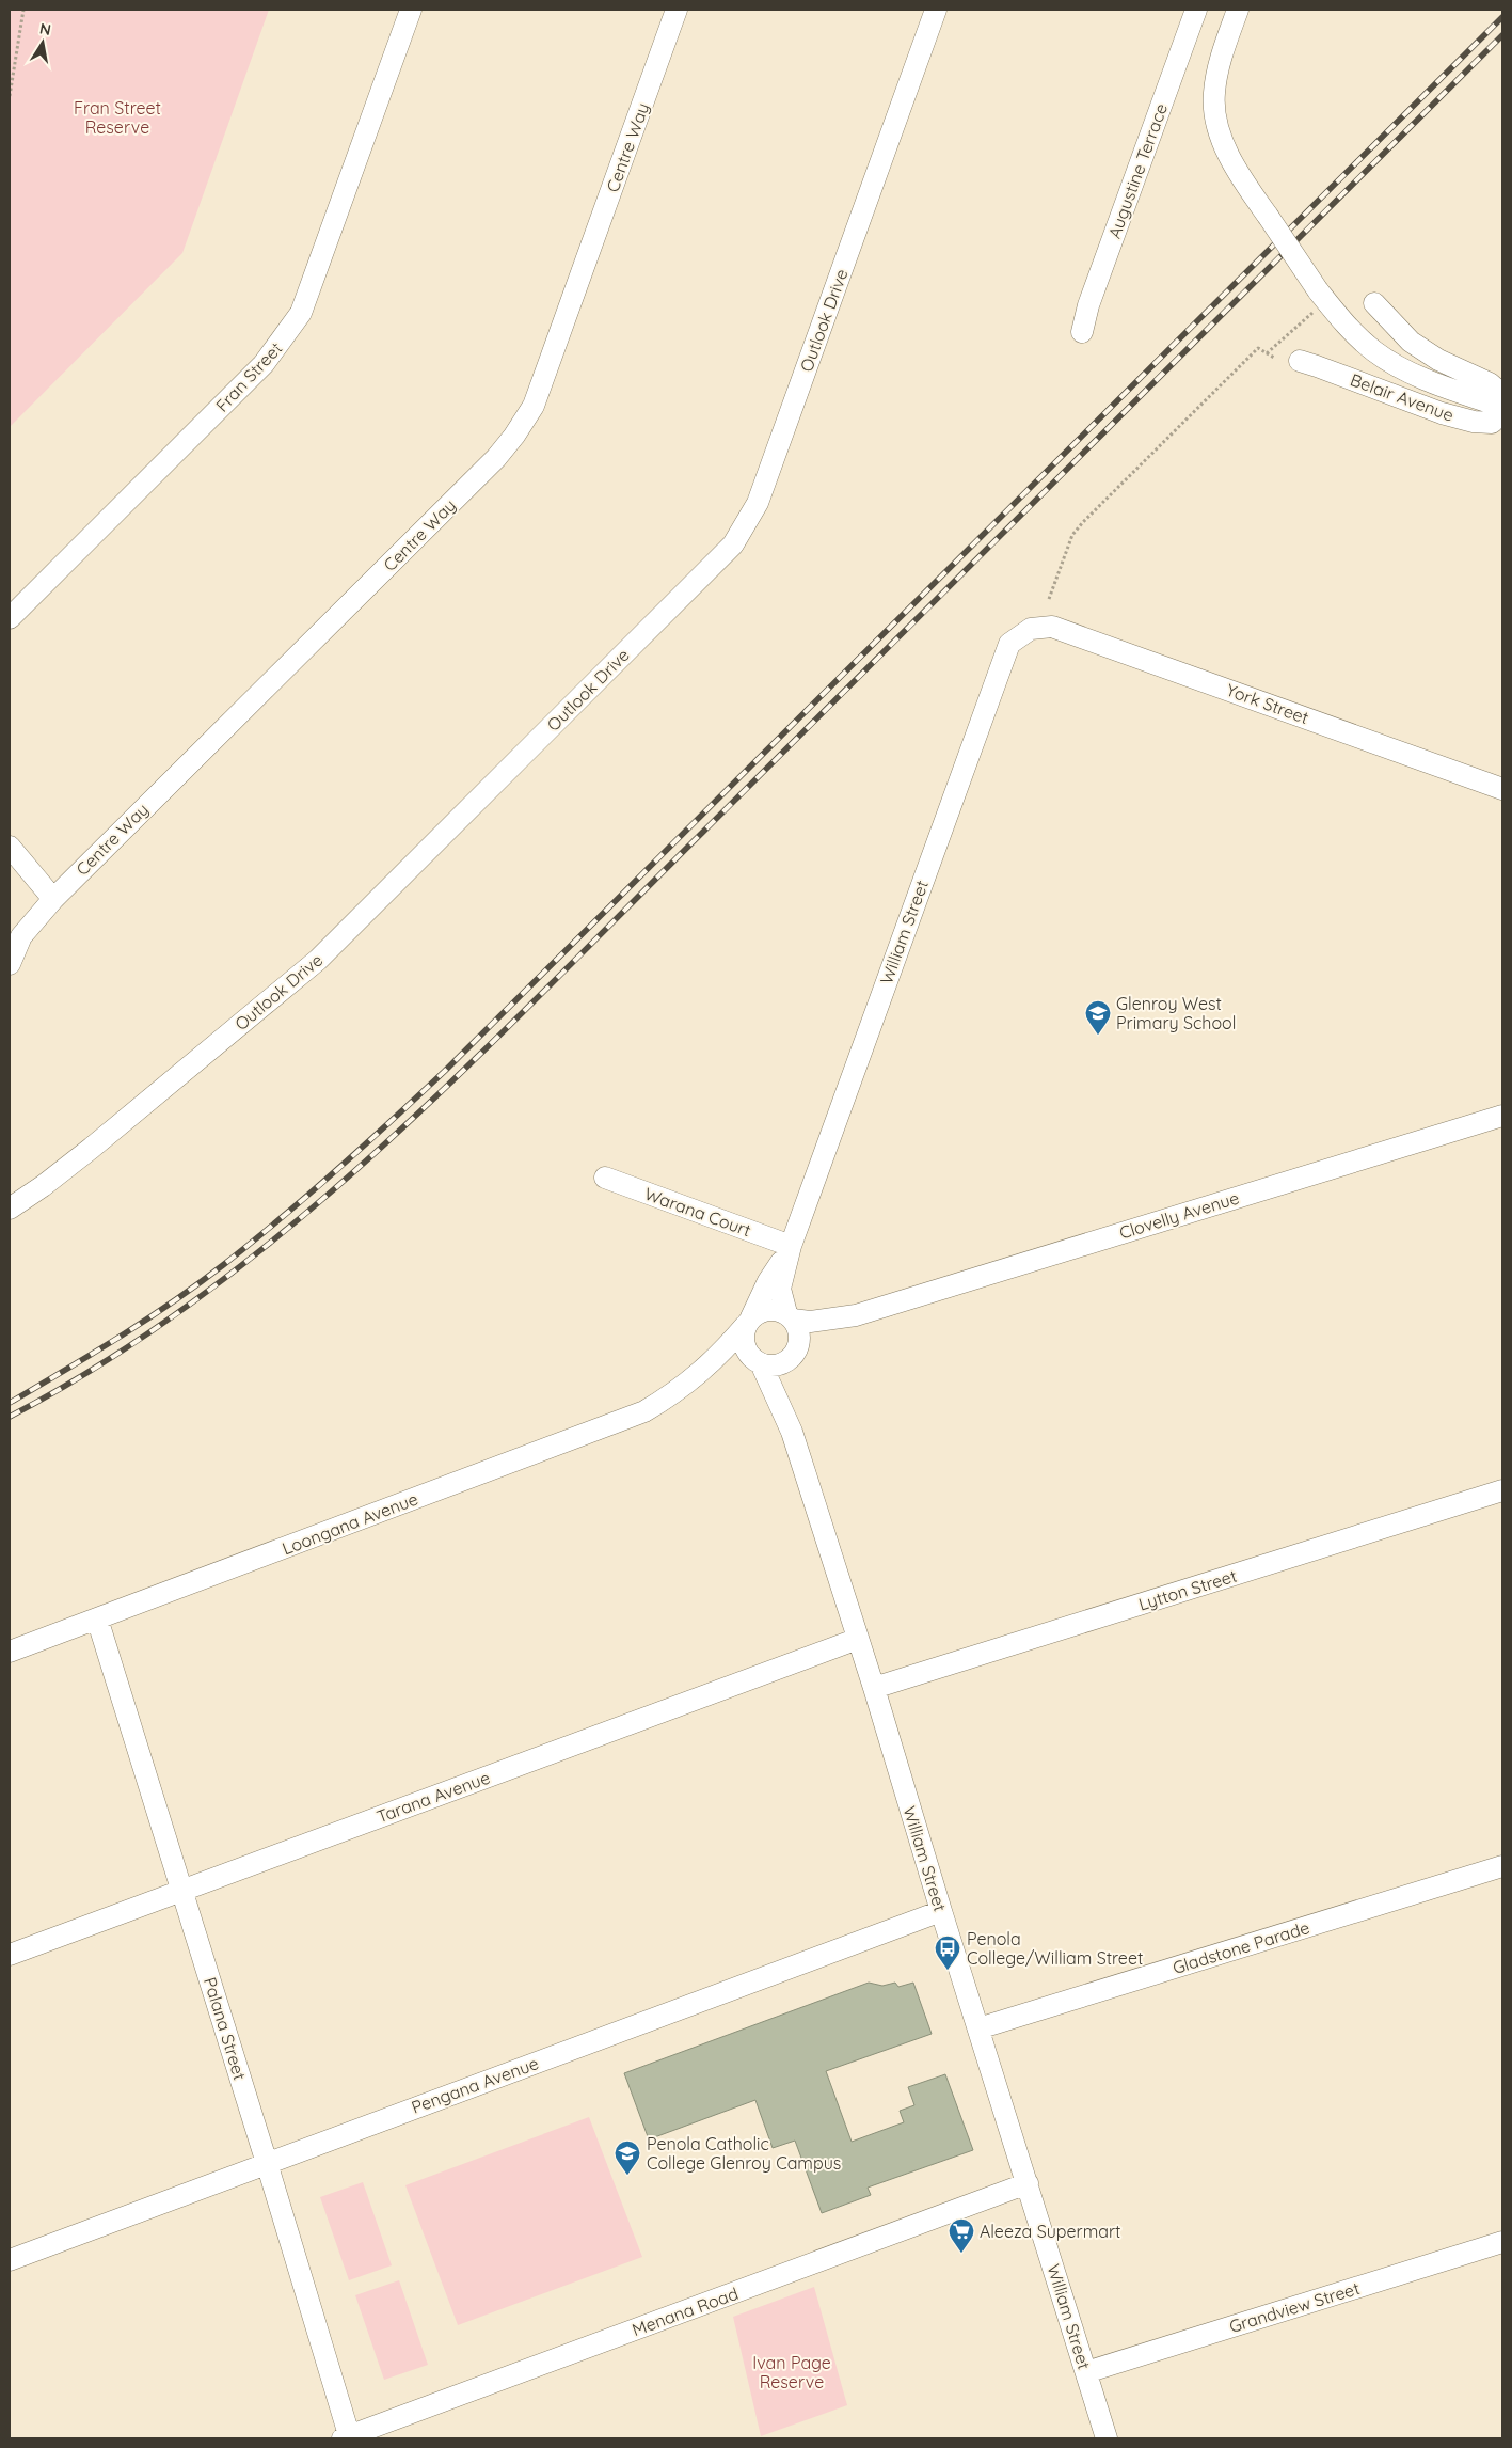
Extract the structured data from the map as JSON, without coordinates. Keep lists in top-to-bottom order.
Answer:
{
  "streets": {
    "street": [
      "Centre Way",
      "Augustine Terrace",
      "Outlook Drive",
      "Fran Street",
      "Belair Avenue",
      "York Street",
      "William Street",
      "Warana Court",
      "Clovelly Avenue",
      "Loongana Avenue",
      "Lytton Street",
      "Tarana Avenue",
      "Gladstone Parade",
      "Palana Street",
      "Pengana Avenue",
      "Grandview Street",
      "Menana Road"
    ]
  },
  "crossings": [
    ["York Street", "William Street"],
    ["William Street", "Warana Court"],
    ["William Street", "Clovelly Avenue"],
    ["William Street", "Loongana Avenue"],
    ["William Street", "Lytton Street"],
    ["William Street", "Tarana Avenue"],
    ["William Street", "Gladstone Parade"],
    ["William Street", "Pengana Avenue"],
    ["William Street", "Grandview Street"],
    ["William Street", "Menana Road"],
    ["Clovelly Avenue", "Loongana Avenue"],
    ["Loongana Avenue", "Palana Street"],
    ["Tarana Avenue", "Palana Street"],
    ["Palana Street", "Pengana Avenue"],
    ["Palana Street", "Menana Road"]
  ],
  "parks": ["Fran Street Reserve", "Ivan Page Reserve"],
  "places": {
    "school or university": ["Glenroy West Primary School", "Penola Catholic College Glenroy Campus"],
    "bus stop": ["Penola College/William Street"],
    "supermarket": ["Aleeza Supermart"]
  },
  "north": "top"
}
